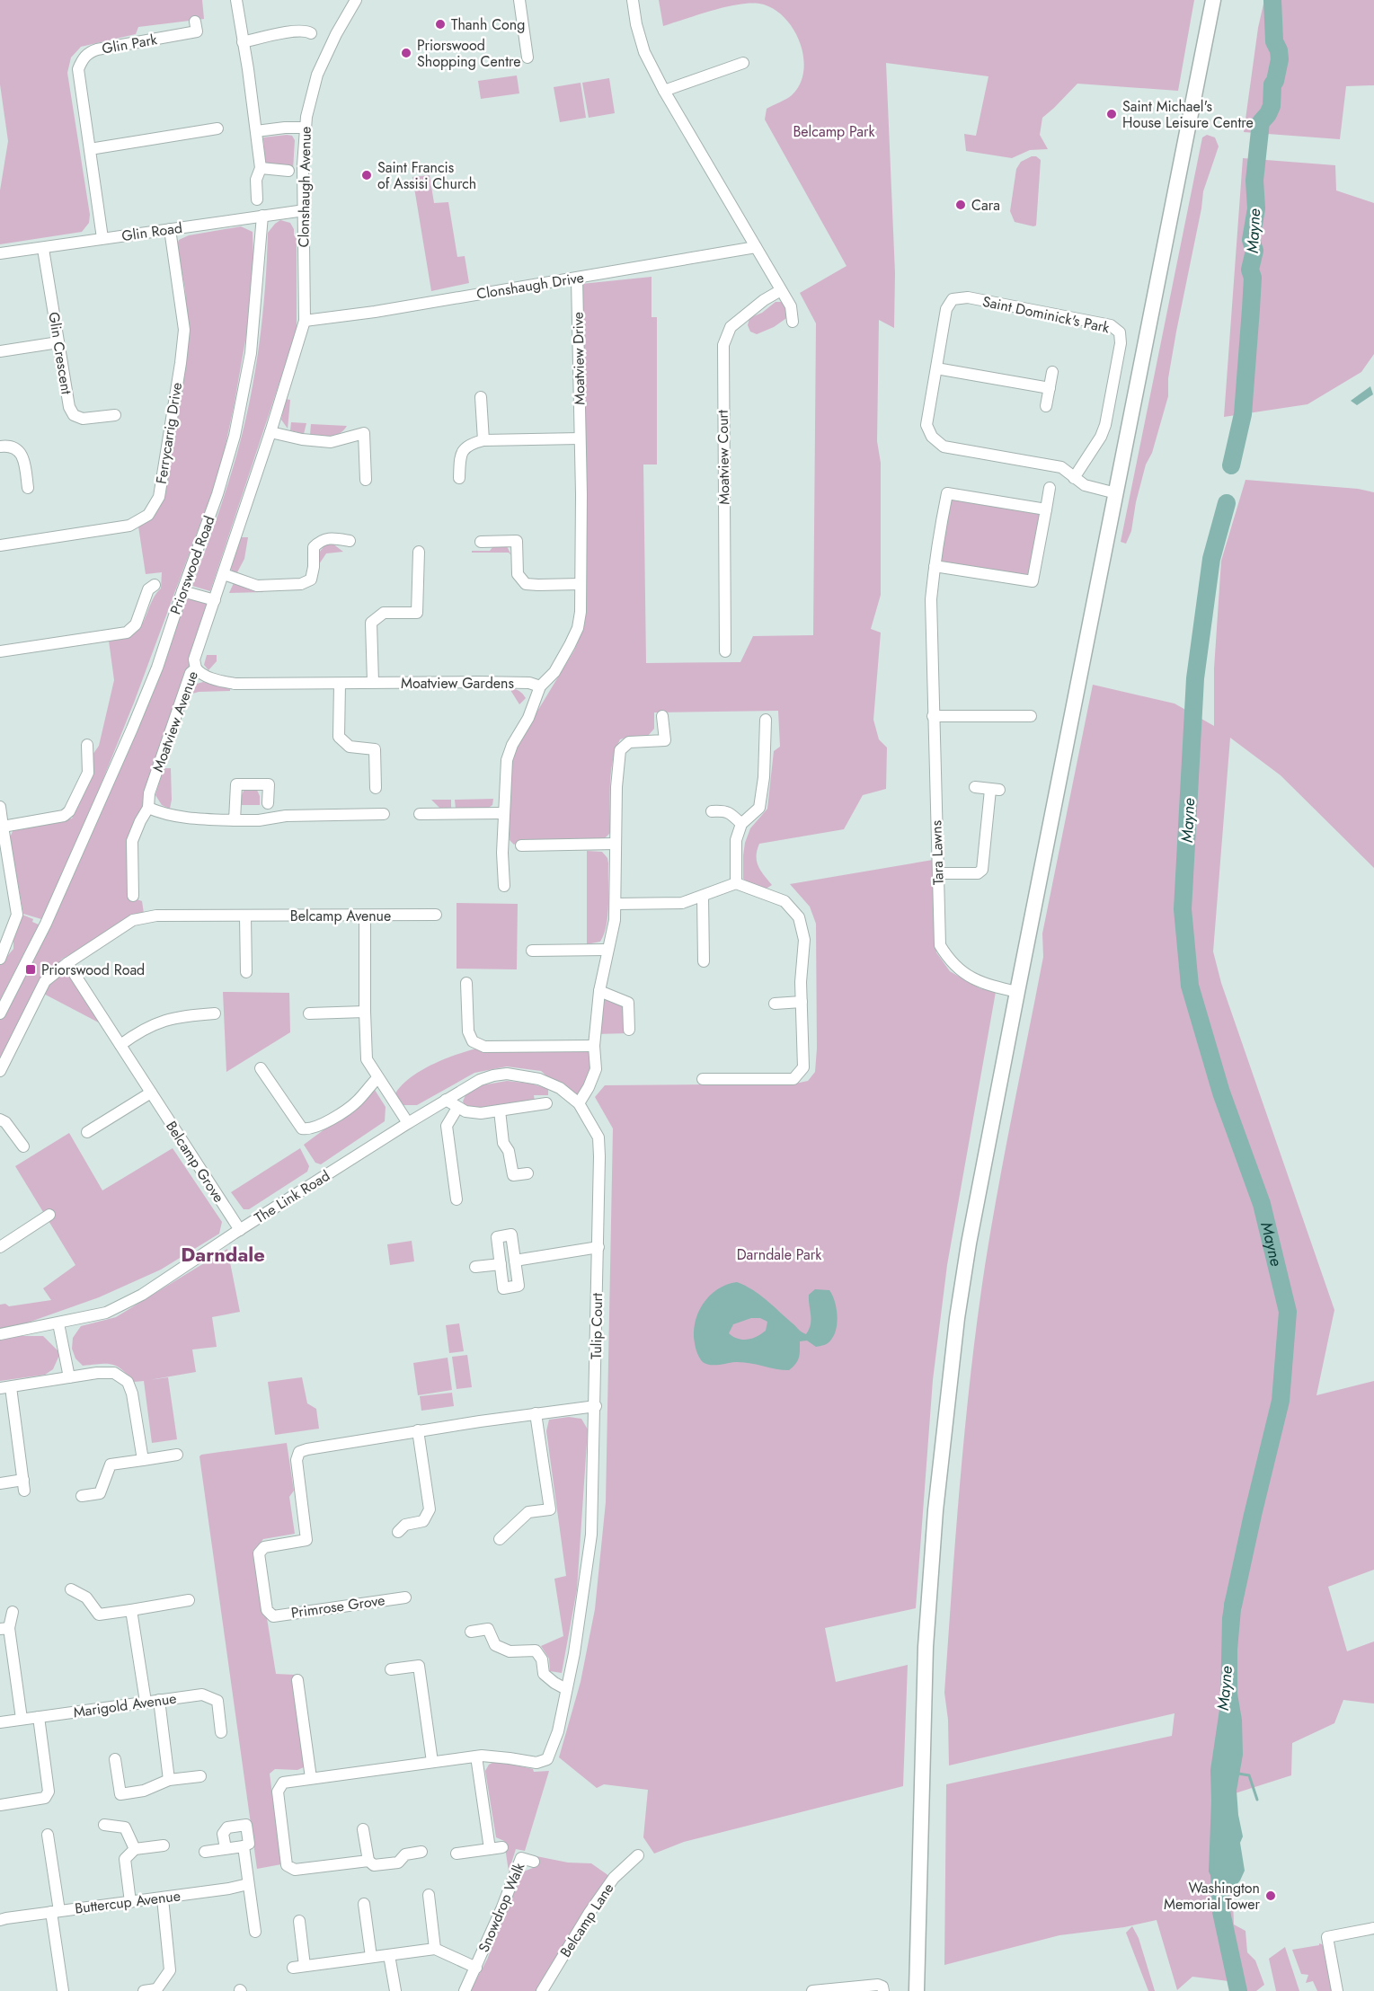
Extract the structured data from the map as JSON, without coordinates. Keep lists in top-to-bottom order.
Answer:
{
  "streets": {
    "street": [
      "Glin Park",
      "Clonshaugh Avenue",
      "Glin Road",
      "Clonshaugh Drive",
      "Saint Dominick's Park",
      "Glin Crescent",
      "Moatview Drive",
      "Ferrycarrig Drive",
      "Moatview Court",
      "Priorswood Road",
      "Moatview Gardens",
      "Moatview Avenue",
      "Tara Lawns",
      "Belcamp Avenue",
      "Belcamp Grove",
      "The Link Road",
      "Tulip Court",
      "Primrose Grove",
      "Marigold Avenue",
      "Buttercup Avenue",
      "Snowdrop Walk",
      "Belcamp Lane"
    ]
  },
  "crossings": [
    ["Glin Park", "Glin Road"],
    ["Clonshaugh Avenue", "Glin Road"],
    ["Clonshaugh Avenue", "Clonshaugh Drive"],
    ["Clonshaugh Avenue", "Moatview Avenue"],
    ["Glin Road", "Glin Crescent"],
    ["Glin Road", "Ferrycarrig Drive"],
    ["Glin Road", "Priorswood Road"],
    ["Clonshaugh Drive", "Moatview Drive"],
    ["Clonshaugh Drive", "Moatview Avenue"],
    ["Moatview Drive", "Moatview Gardens"],
    ["Moatview Gardens", "Moatview Avenue"],
    ["Belcamp Avenue", "Belcamp Grove"],
    ["Belcamp Grove", "The Link Road"],
    ["The Link Road", "Tulip Court"],
    ["Tulip Court", "Primrose Grove"]
  ],
  "districts": ["Darndale"],
  "water": ["Mayne"],
  "parks": ["Belcamp Park", "Darndale Park"],
  "places": {
    "other": [
      "Thanh Cong",
      "Priorswood Shopping Centre",
      "Saint Michael's House Leisure Centre",
      "Saint Francis of Assisi Church",
      "Cara",
      "Washington Memorial Tower"
    ],
    "transit": ["Priorswood Road"]
  }
}
